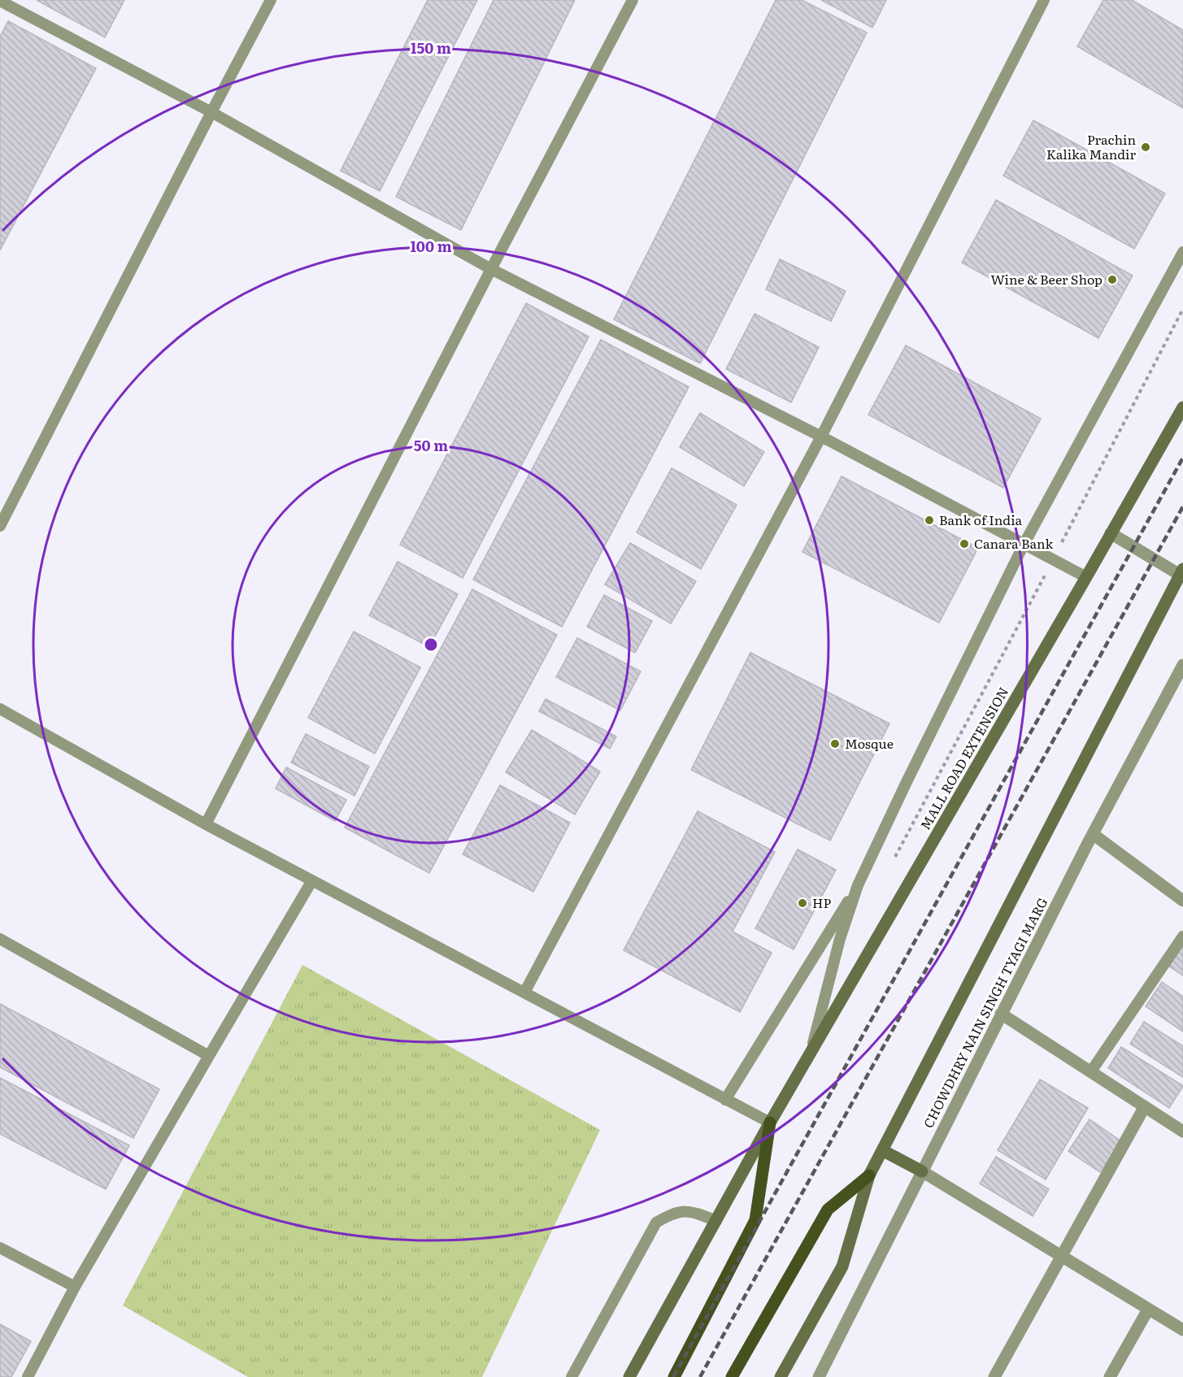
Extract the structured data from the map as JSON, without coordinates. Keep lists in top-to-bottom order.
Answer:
{
  "streets": {
    "main road": ["MALL ROAD EXTENSION"],
    "street": ["CHOWDHRY NAIN SINGH TYAGI MARG"]
  },
  "places": [
    "Prachin Kalika Mandir",
    "Wine & Beer Shop",
    "Bank of India",
    "Canara Bank",
    "Mosque",
    "HP"
  ],
  "rings": ["150 m", "100 m", "50 m"]
}
